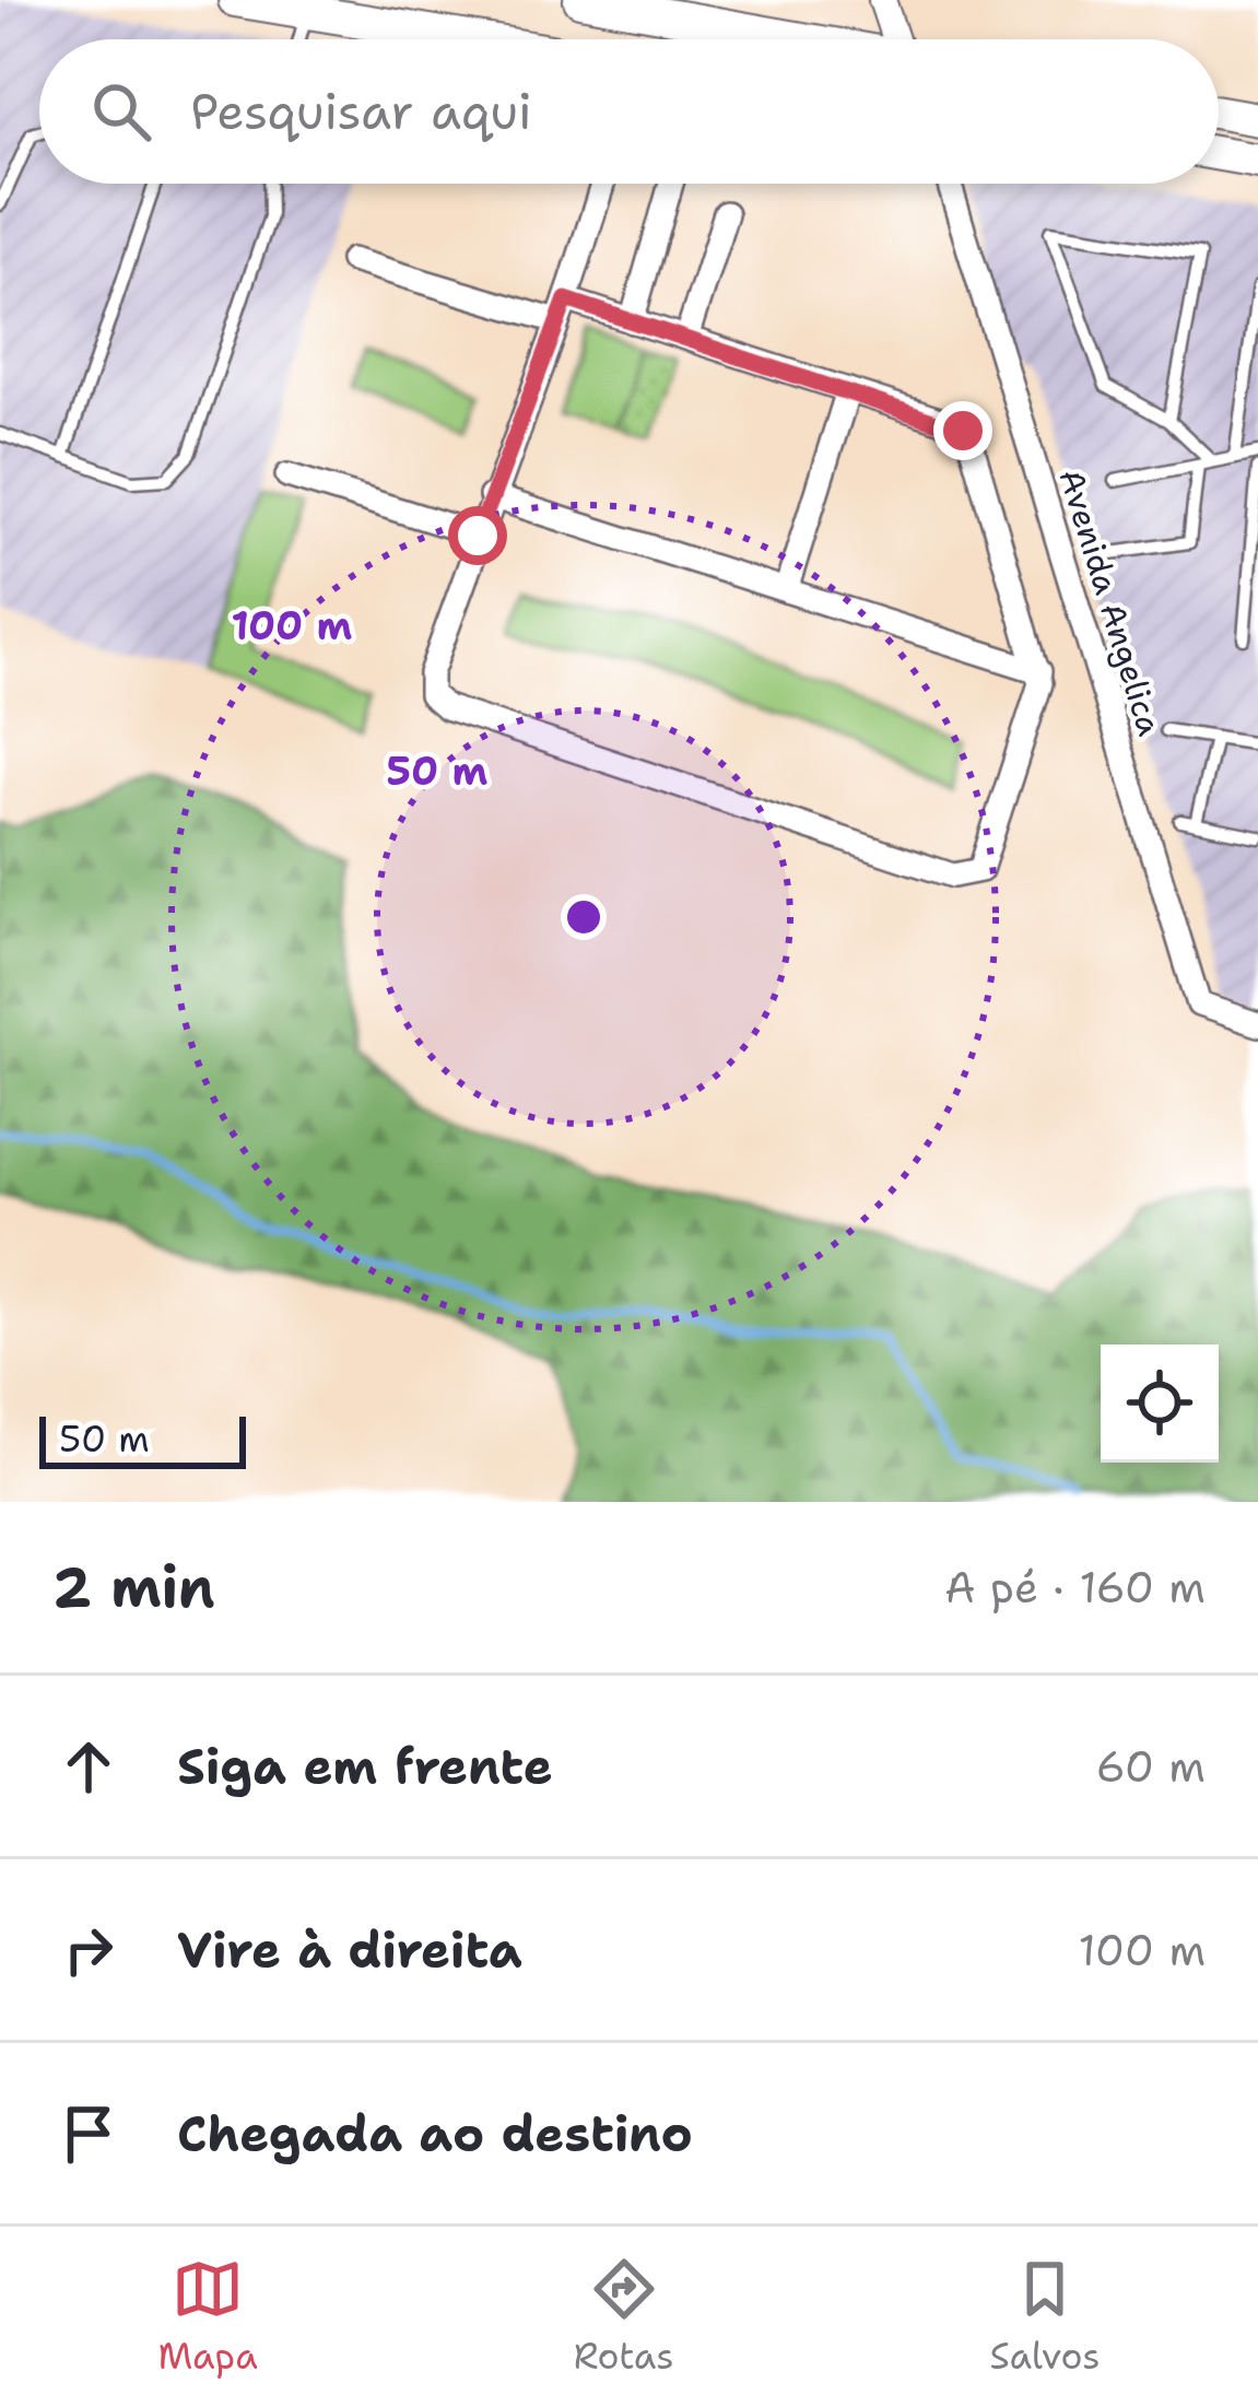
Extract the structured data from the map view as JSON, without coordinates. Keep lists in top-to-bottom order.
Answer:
{
  "streets": {
    "street": ["Avenida Angelica"]
  },
  "scale_bar": "50 m",
  "page": {
    "search": "Pesquisar aqui",
    "scale": "50 m",
    "heading": ["2 min", "A pé · 160 m"],
    "list": [
      ["Siga em frente", "60 m"],
      ["Vire à direita", "100 m"],
      "Chegada ao destino"
    ],
    "nav": ["Mapa", "Rotas", "Salvos"]
  },
  "rings": ["100 m", "50 m"]
}
